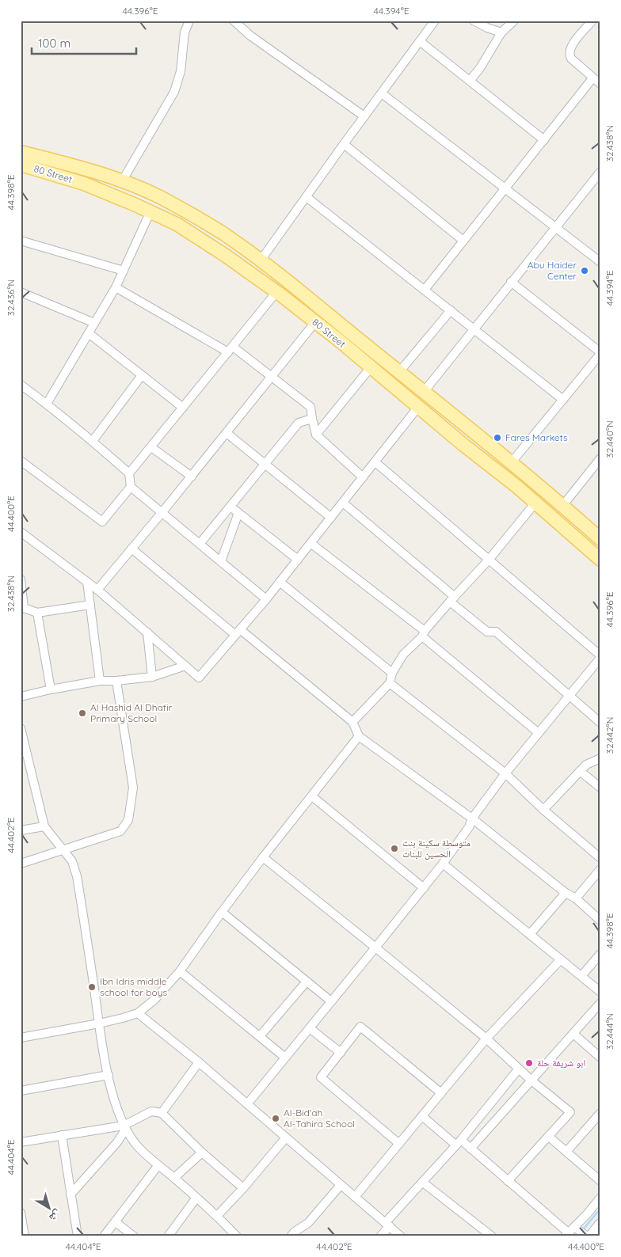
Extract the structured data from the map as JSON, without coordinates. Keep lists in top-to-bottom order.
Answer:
{
  "streets": {
    "main road": ["80 Street"]
  },
  "places": [
    "Abu Haider Center",
    "Fares Markets",
    "Al Hashid Al Dhafir Primary School",
    "متوسطة سكينة بنت الحسين للبنات",
    "Ibn Idris middle school for boys",
    "ابو شريفة حلة",
    "Al-Bid’ah Al-Tahira School"
  ],
  "scale_bar": "100 m",
  "north": "bottom right",
  "coordinates": [
    "44.396°E",
    "44.394°E",
    "32.438°N",
    "44.398°E",
    "32.436°N",
    "32.440°N",
    "44.400°E",
    "32.442°N",
    "44.402°E",
    "32.444°N",
    "44.404°E"
  ]
}
